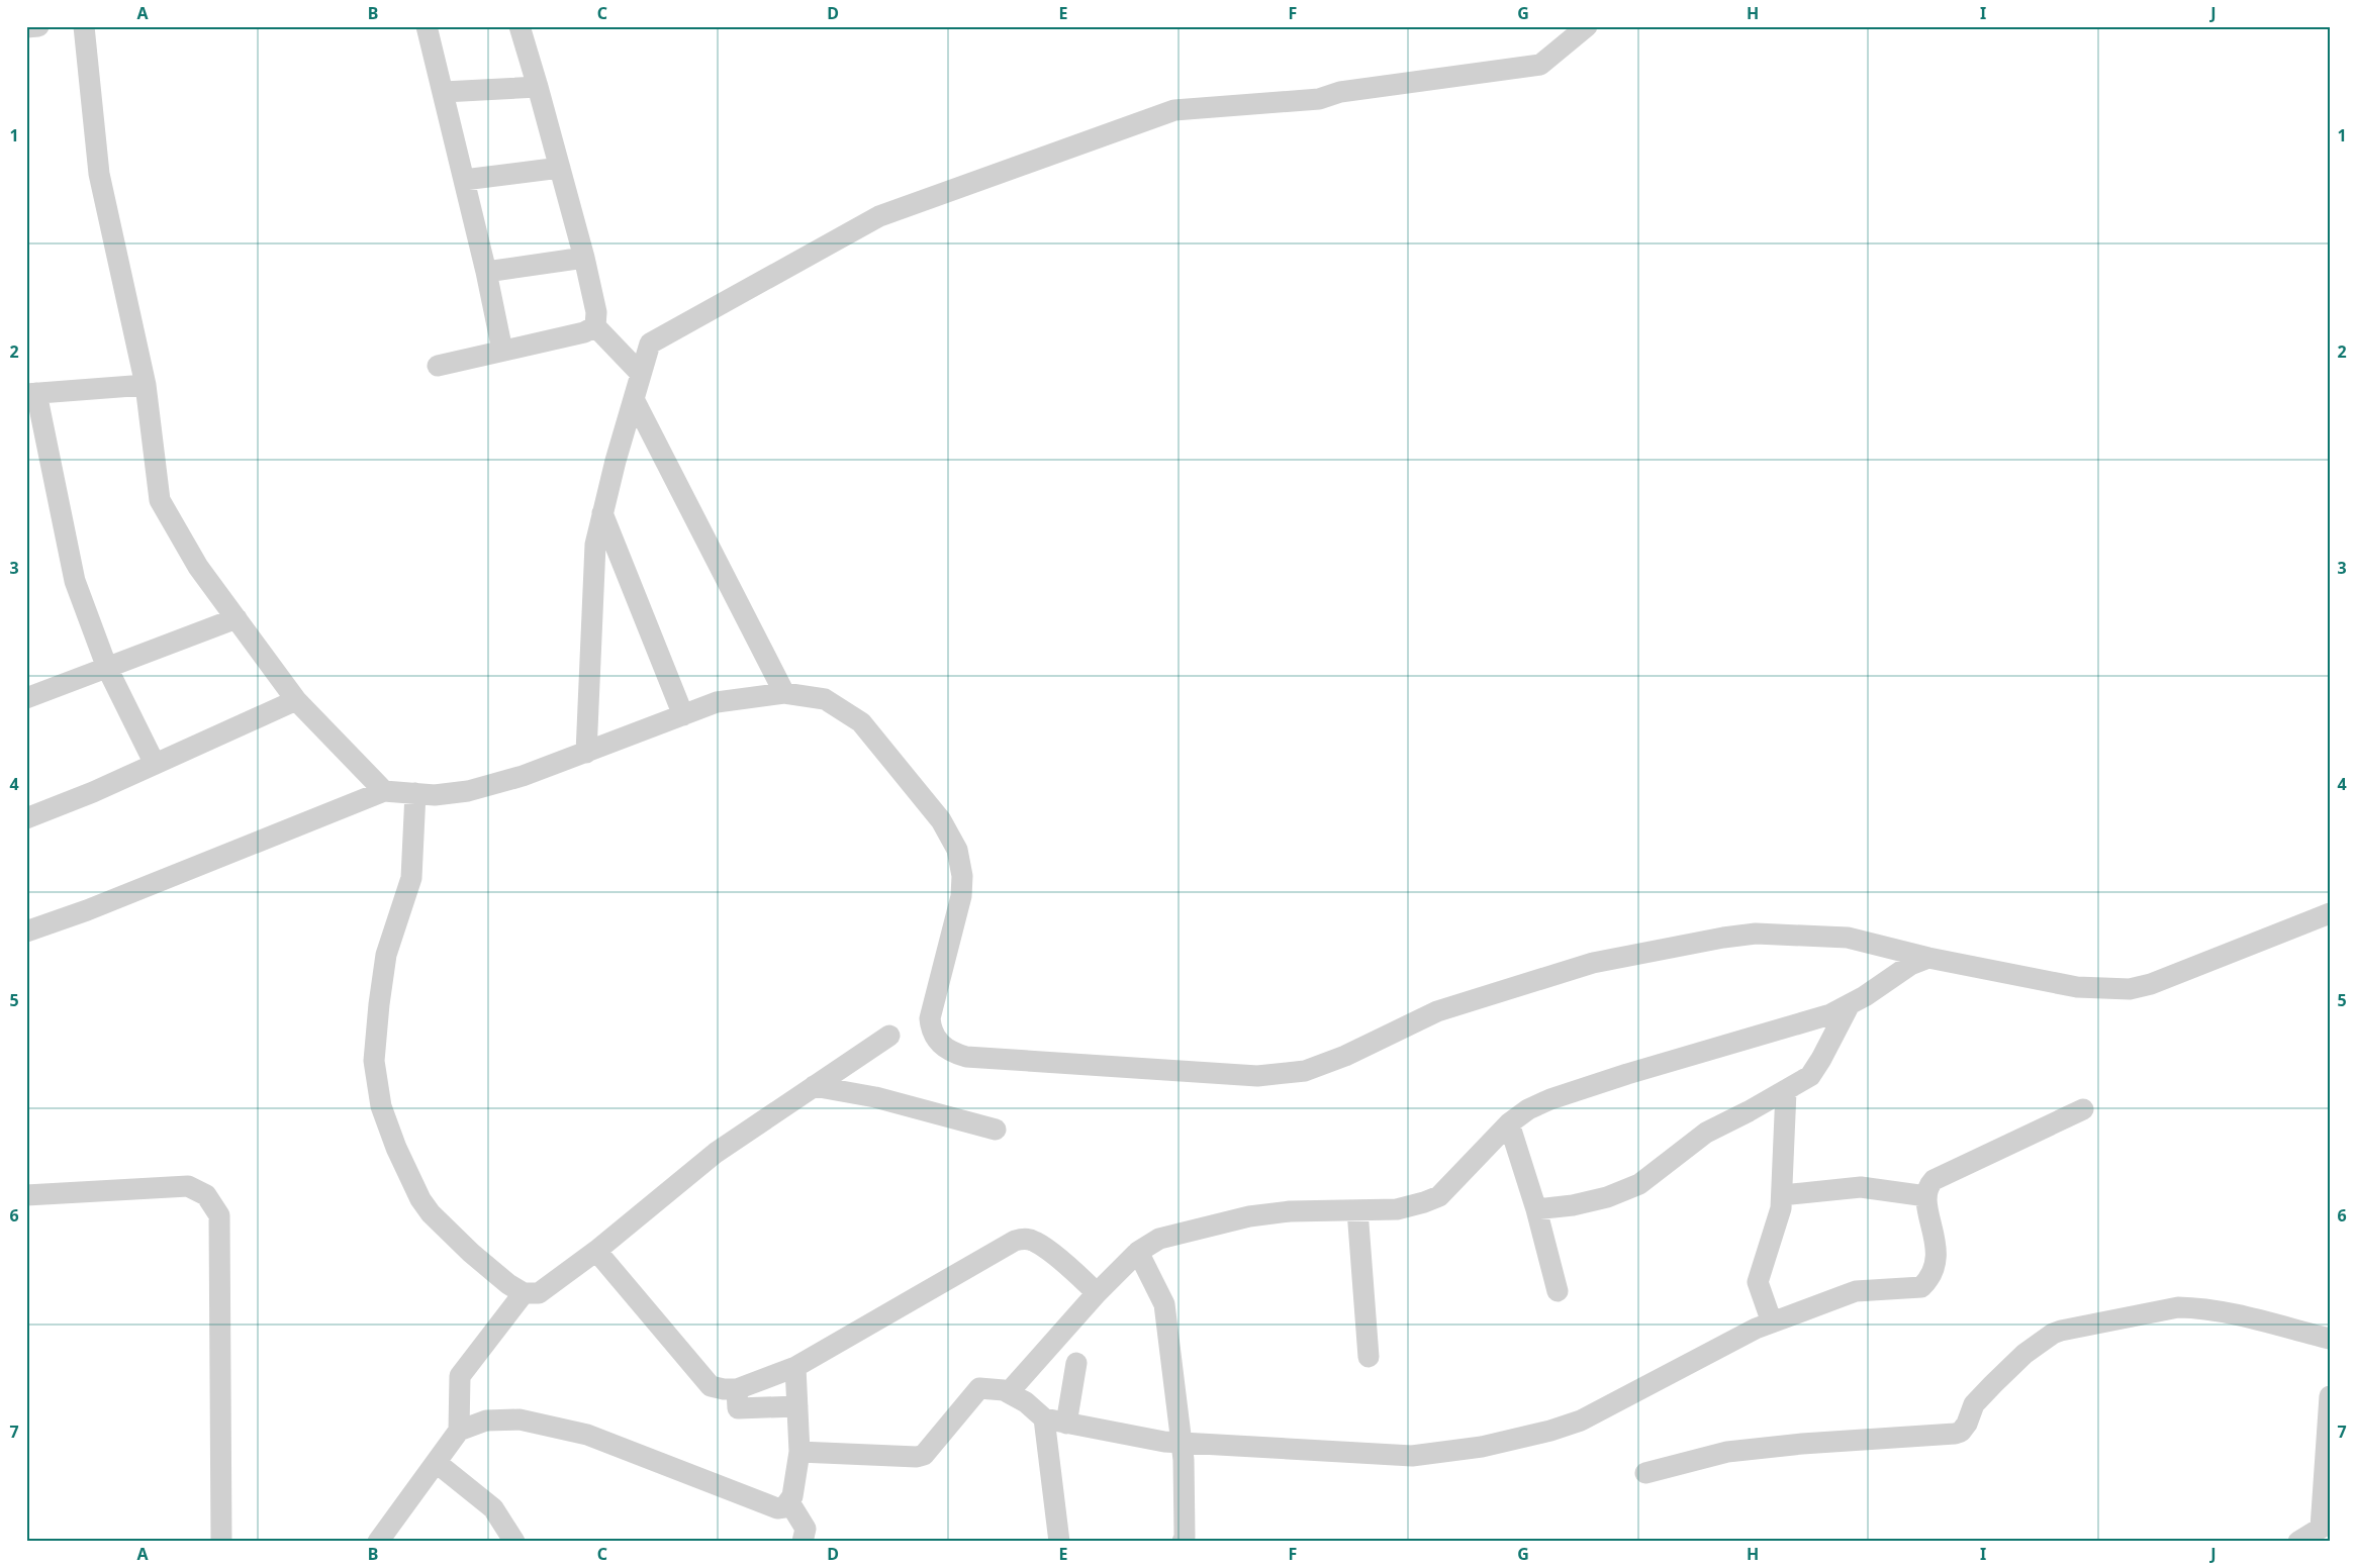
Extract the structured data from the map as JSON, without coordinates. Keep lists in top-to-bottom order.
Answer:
{
  "grid": {
    "columns": [
      "A",
      "B",
      "C",
      "D",
      "E",
      "F",
      "G",
      "H",
      "I",
      "J"
    ],
    "rows": [
      "1",
      "2",
      "3",
      "4",
      "5",
      "6",
      "7"
    ]
  }
}
